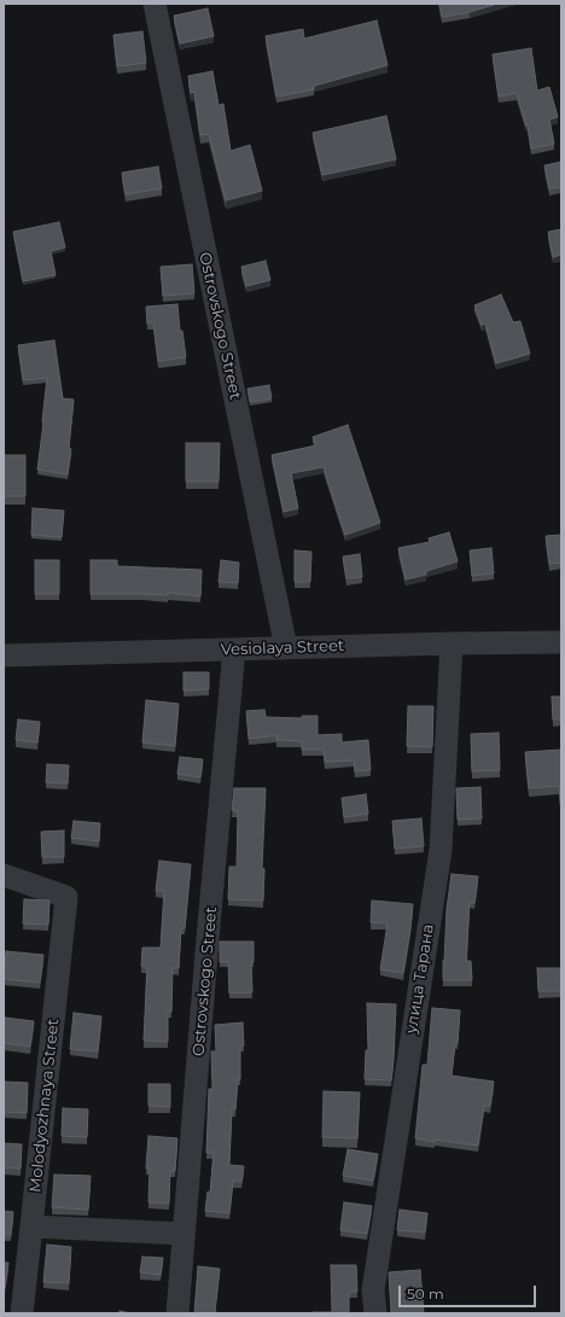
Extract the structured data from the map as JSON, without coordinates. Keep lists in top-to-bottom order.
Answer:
{
  "streets": {
    "street": [
      "Ostrovskogo Street",
      "Vesiolaya Street",
      "улица Тарана",
      "Molodyozhnaya Street"
    ]
  },
  "crossings": [
    ["Ostrovskogo Street", "Vesiolaya Street"],
    ["Vesiolaya Street", "улица Тарана"]
  ],
  "scale_bar": "50 m"
}
